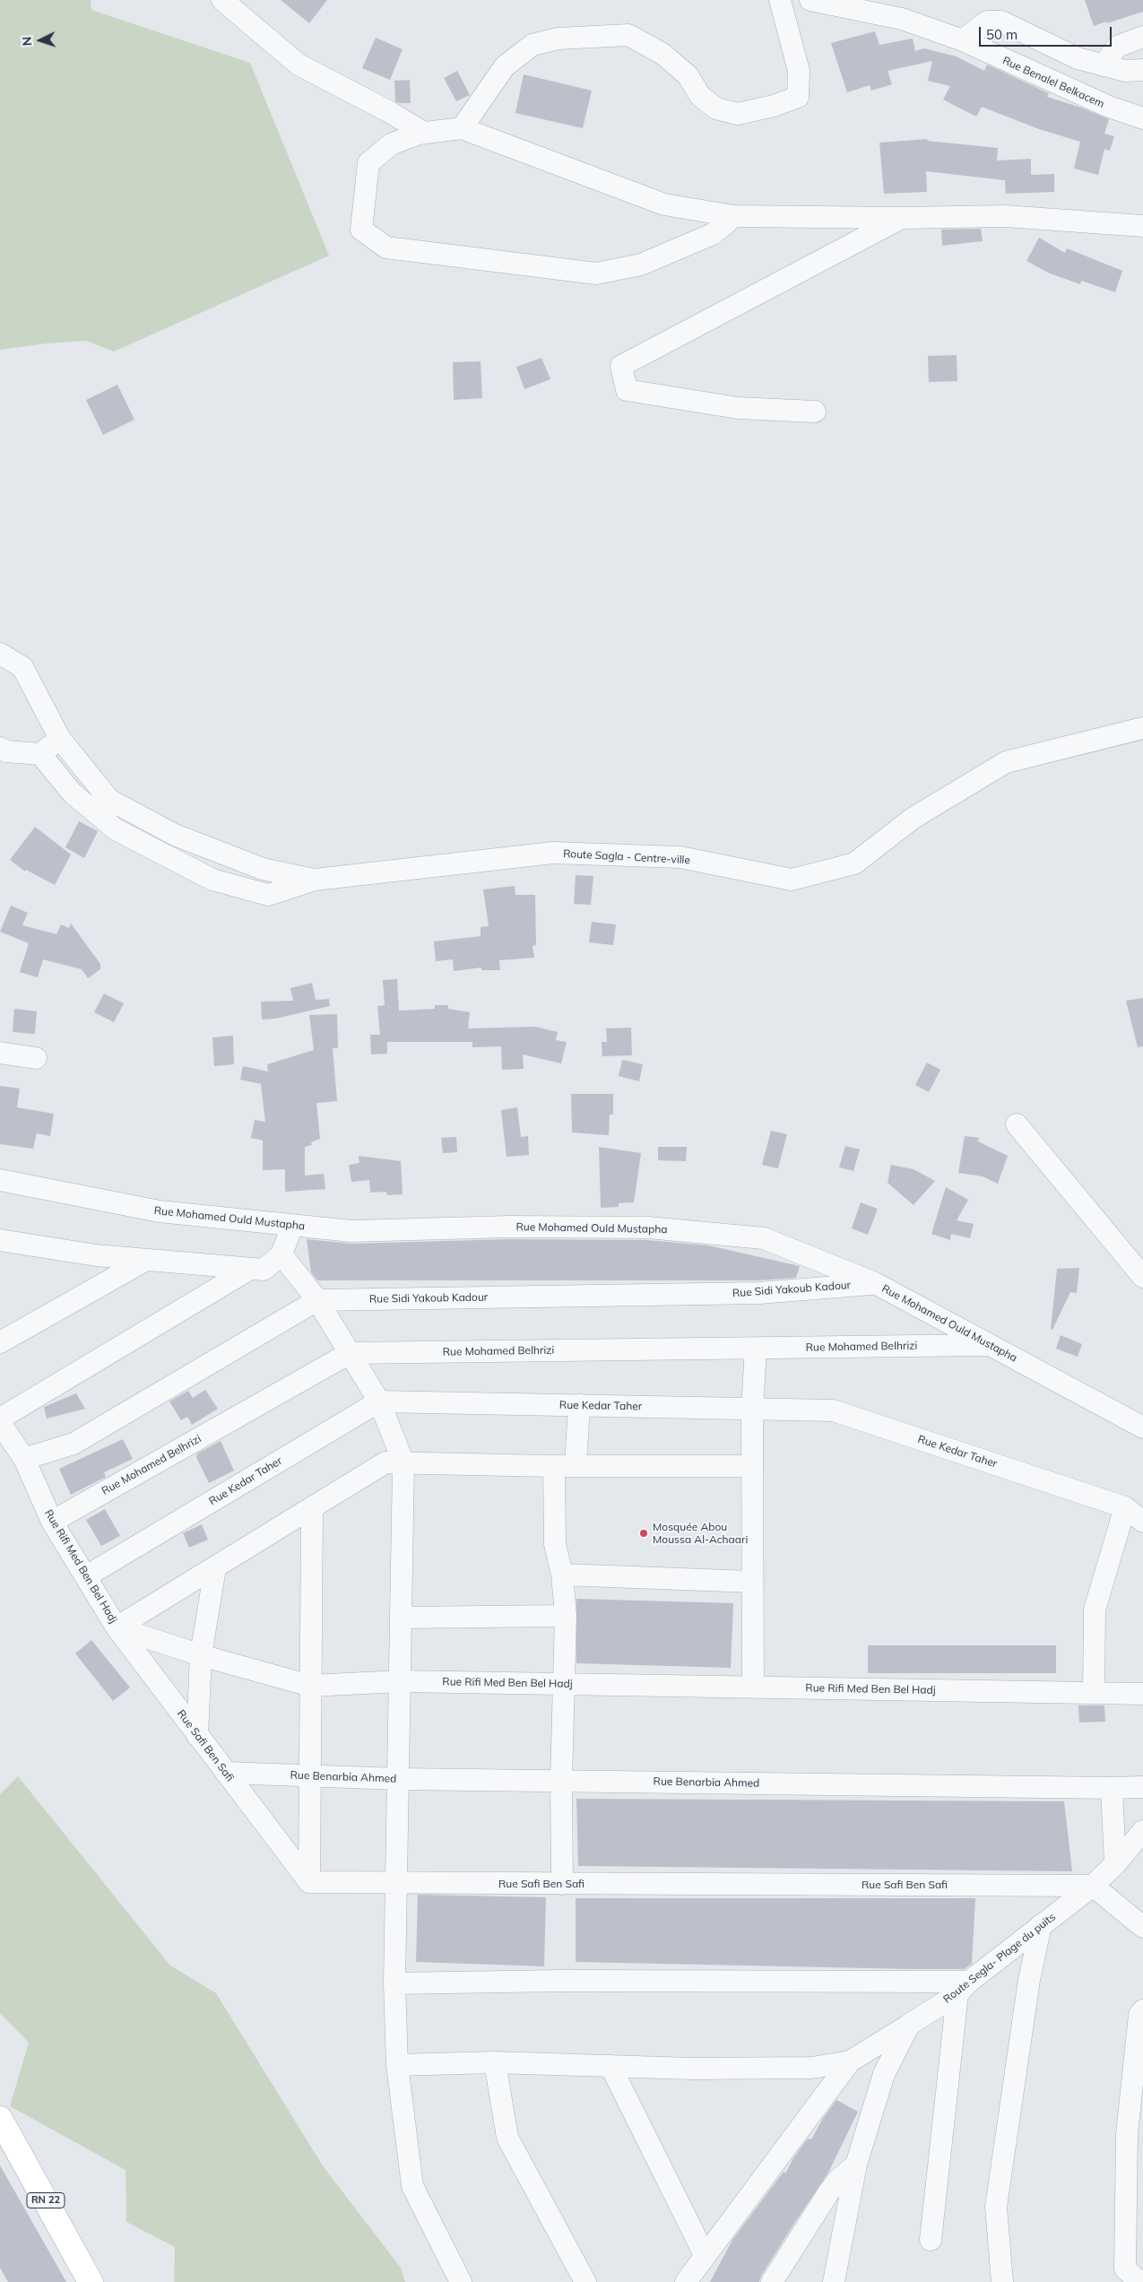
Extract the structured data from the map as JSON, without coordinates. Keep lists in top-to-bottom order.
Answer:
{
  "streets": {
    "main road": ["RN 22"],
    "street": [
      "Rue Benalel Belkacem",
      "Route Sagla - Centre-ville",
      "Rue Mohamed Ould Mustapha",
      "Rue Sidi Yakoub Kadour",
      "Rue Mohamed Belhrizi",
      "Rue Kedar Taher",
      "Rue Rifi Med Ben Bel Hadj",
      "Rue Safi Ben Safi",
      "Rue Benarbia Ahmed",
      "Route Segla- Plage du puits"
    ]
  },
  "crossings": [
    ["Rue Mohamed Ould Mustapha", "Rue Sidi Yakoub Kadour"],
    ["Rue Mohamed Ould Mustapha", "Rue Mohamed Belhrizi"],
    ["Rue Sidi Yakoub Kadour", "Rue Rifi Med Ben Bel Hadj"],
    ["Rue Mohamed Belhrizi", "Rue Rifi Med Ben Bel Hadj"],
    ["Rue Kedar Taher", "Rue Rifi Med Ben Bel Hadj"],
    ["Rue Rifi Med Ben Bel Hadj", "Rue Safi Ben Safi"],
    ["Rue Safi Ben Safi", "Rue Benarbia Ahmed"],
    ["Rue Safi Ben Safi", "Route Segla- Plage du puits"]
  ],
  "places": ["Mosquée Abou Moussa Al-Achaari"],
  "scale_bar": "50 m",
  "north": "left"
}
